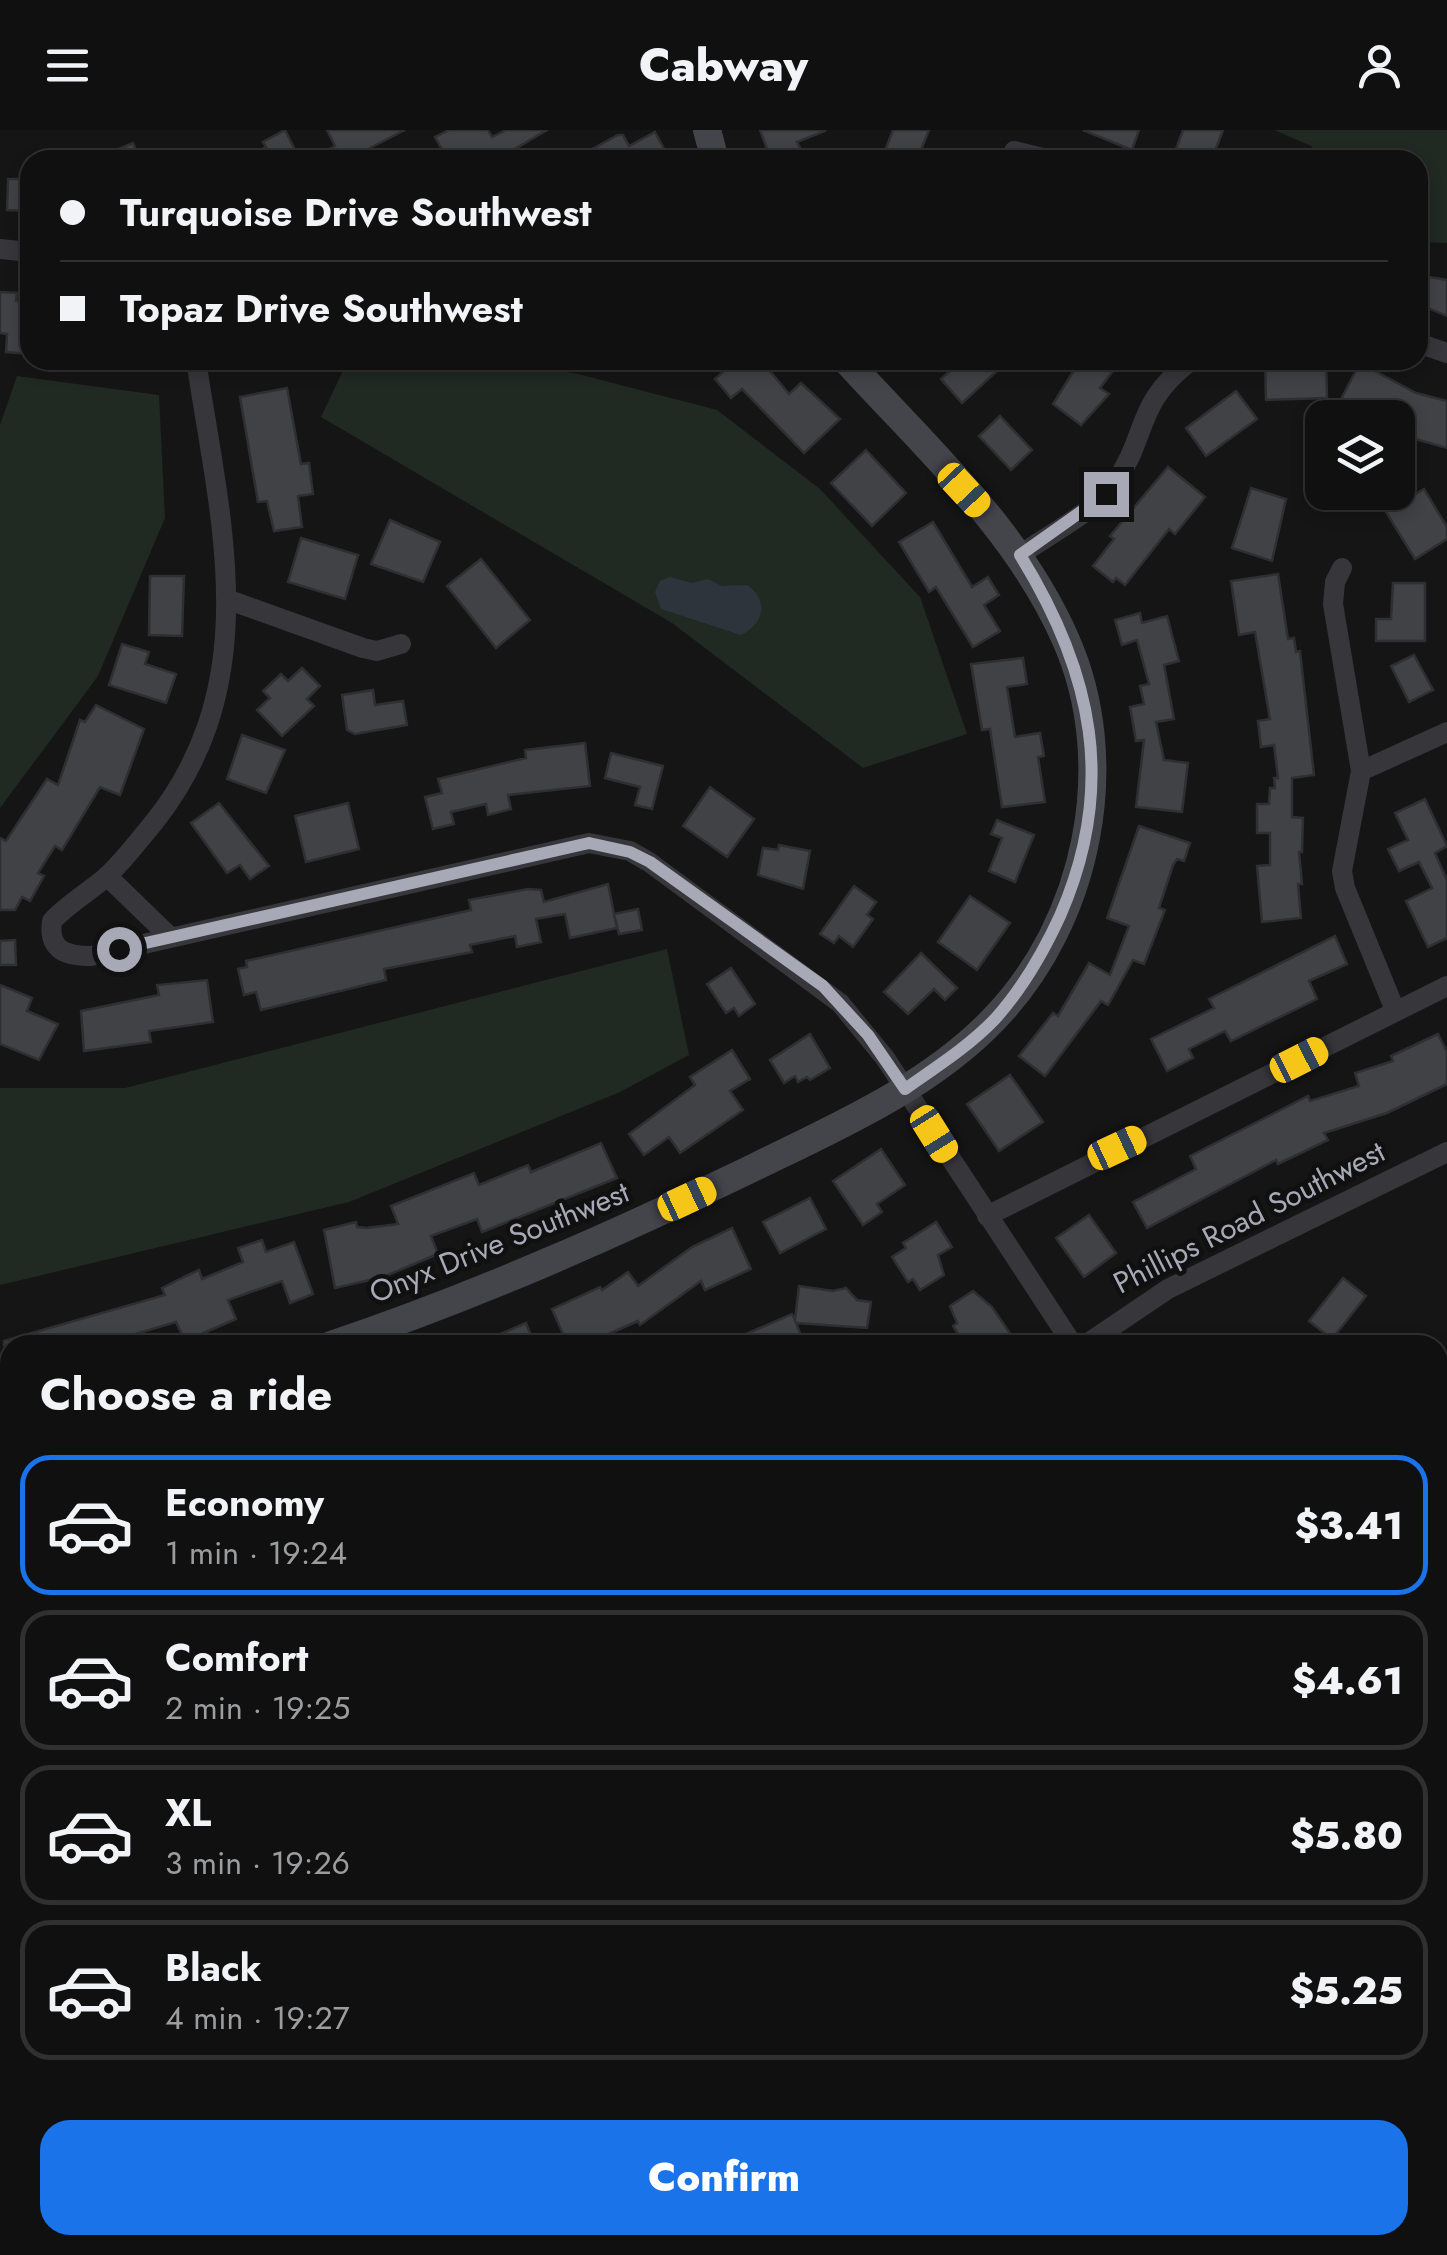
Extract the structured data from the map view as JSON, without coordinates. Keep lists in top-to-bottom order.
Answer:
{
  "streets": {
    "street": ["Phillips Road Southwest", "Onyx Drive Southwest"]
  },
  "page": {
    "header": "Cabway",
    "banner": ["Turquoise Drive Southwest", "Topaz Drive Southwest"],
    "heading": "Choose a ride",
    "list": [
      {
        "name": "Economy",
        "note": "1 min · 19:24",
        "value": "$3.41"
      },
      {
        "name": "Comfort",
        "note": "2 min · 19:25",
        "value": "$4.61"
      },
      {
        "name": "XL",
        "note": "3 min · 19:26",
        "value": "$5.80"
      },
      {
        "name": "Black",
        "note": "4 min · 19:27",
        "value": "$5.25"
      }
    ],
    "buttons": "Confirm"
  }
}
